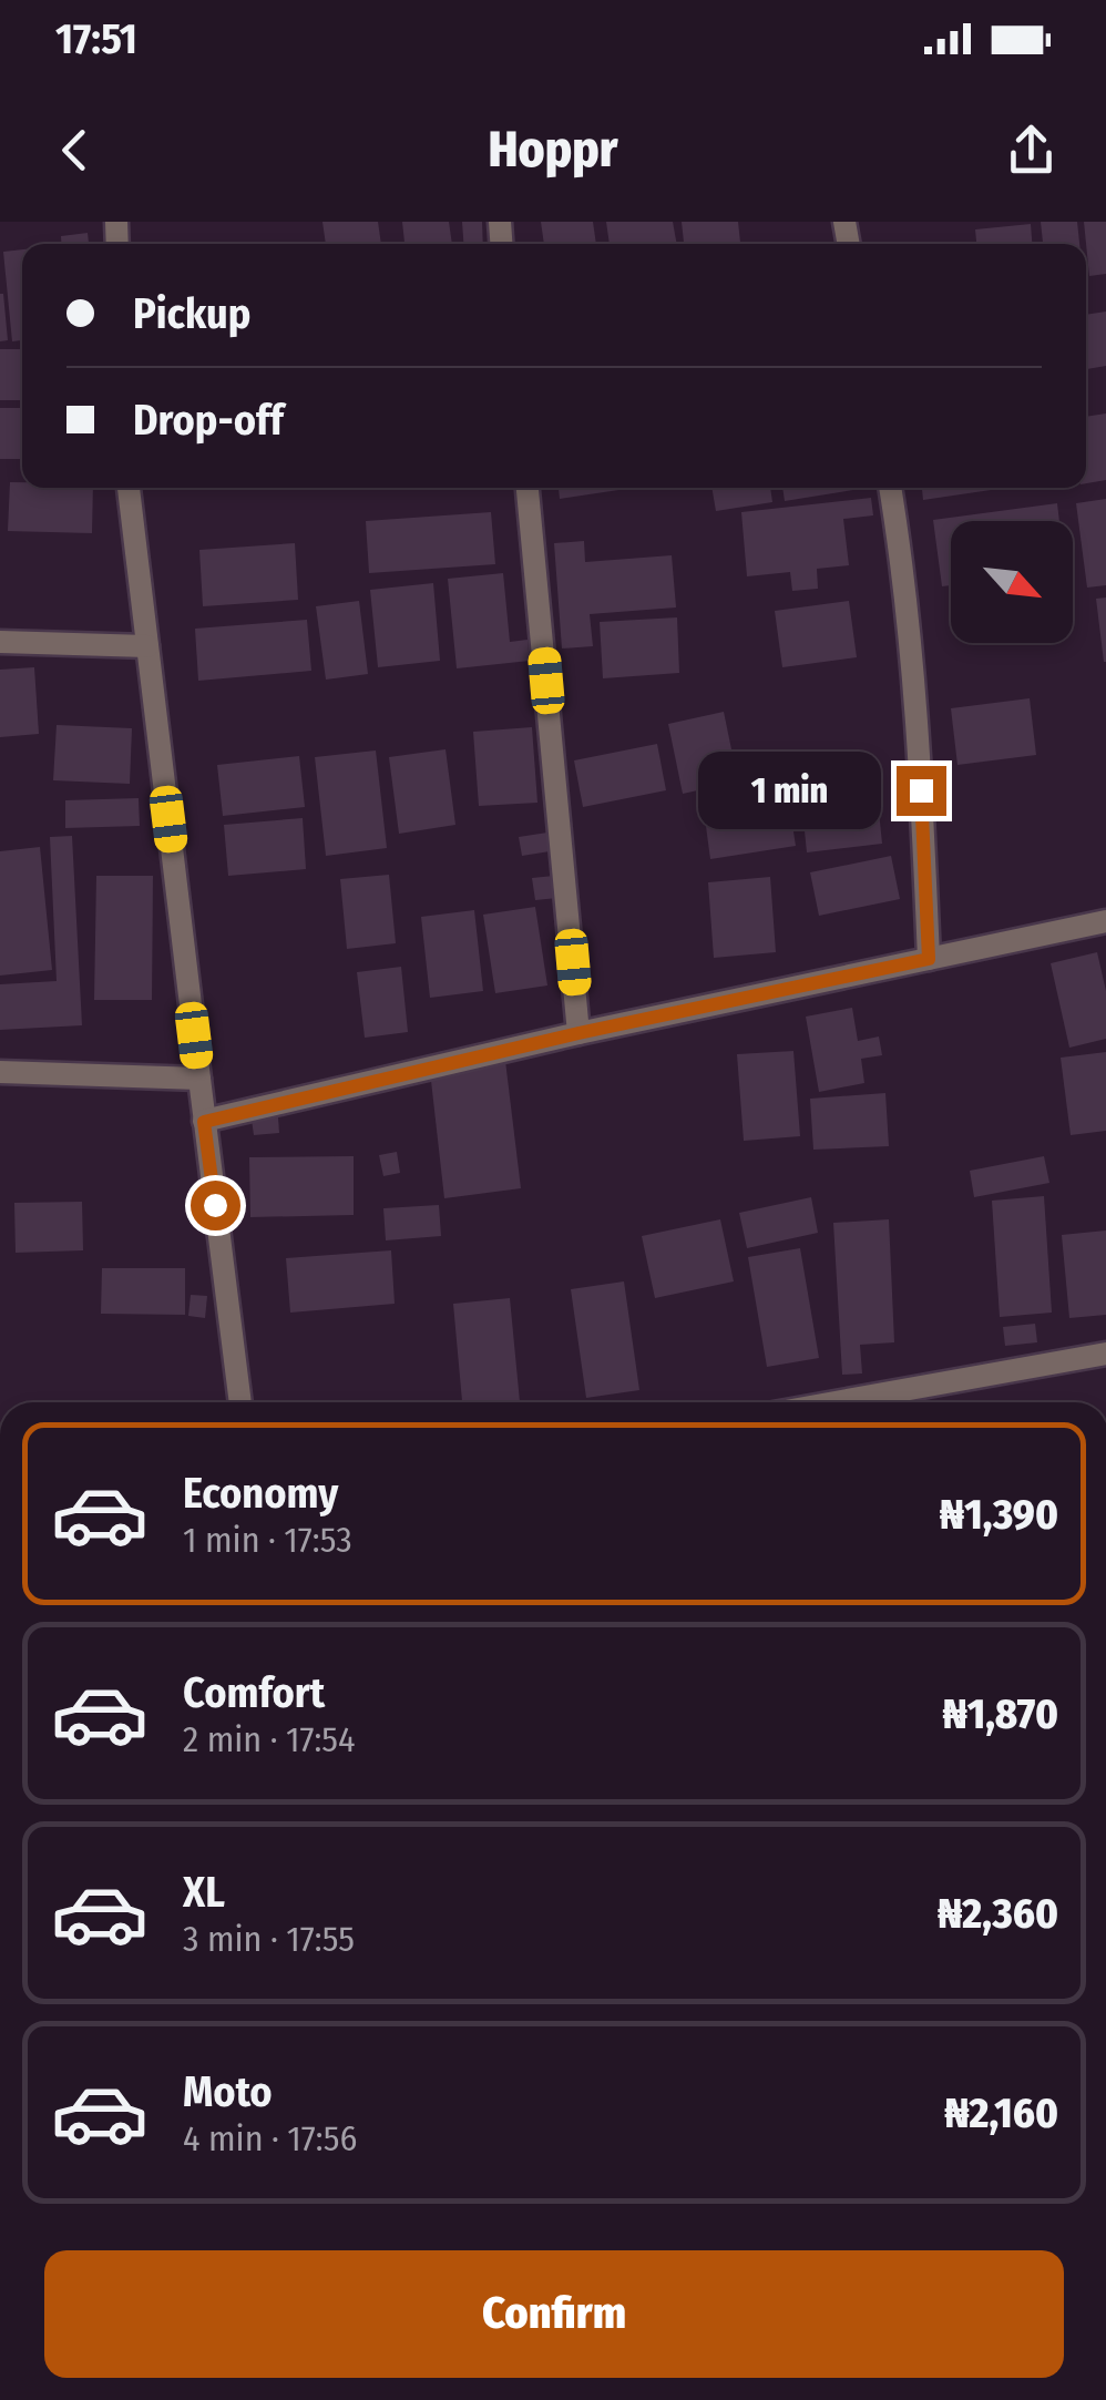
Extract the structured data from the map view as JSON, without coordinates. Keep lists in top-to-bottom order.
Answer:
{
  "north": "bottom right",
  "page": {
    "status": "17:51",
    "header": "Hoppr",
    "banner": ["Pickup", "Drop-off"],
    "bubble": "1 min",
    "list": [
      {
        "name": "Economy",
        "note": "1 min · 17:53",
        "value": "₦1,390"
      },
      {
        "name": "Comfort",
        "note": "2 min · 17:54",
        "value": "₦1,870"
      },
      {
        "name": "XL",
        "note": "3 min · 17:55",
        "value": "₦2,360"
      },
      {
        "name": "Moto",
        "note": "4 min · 17:56",
        "value": "₦2,160"
      }
    ],
    "buttons": "Confirm"
  }
}
